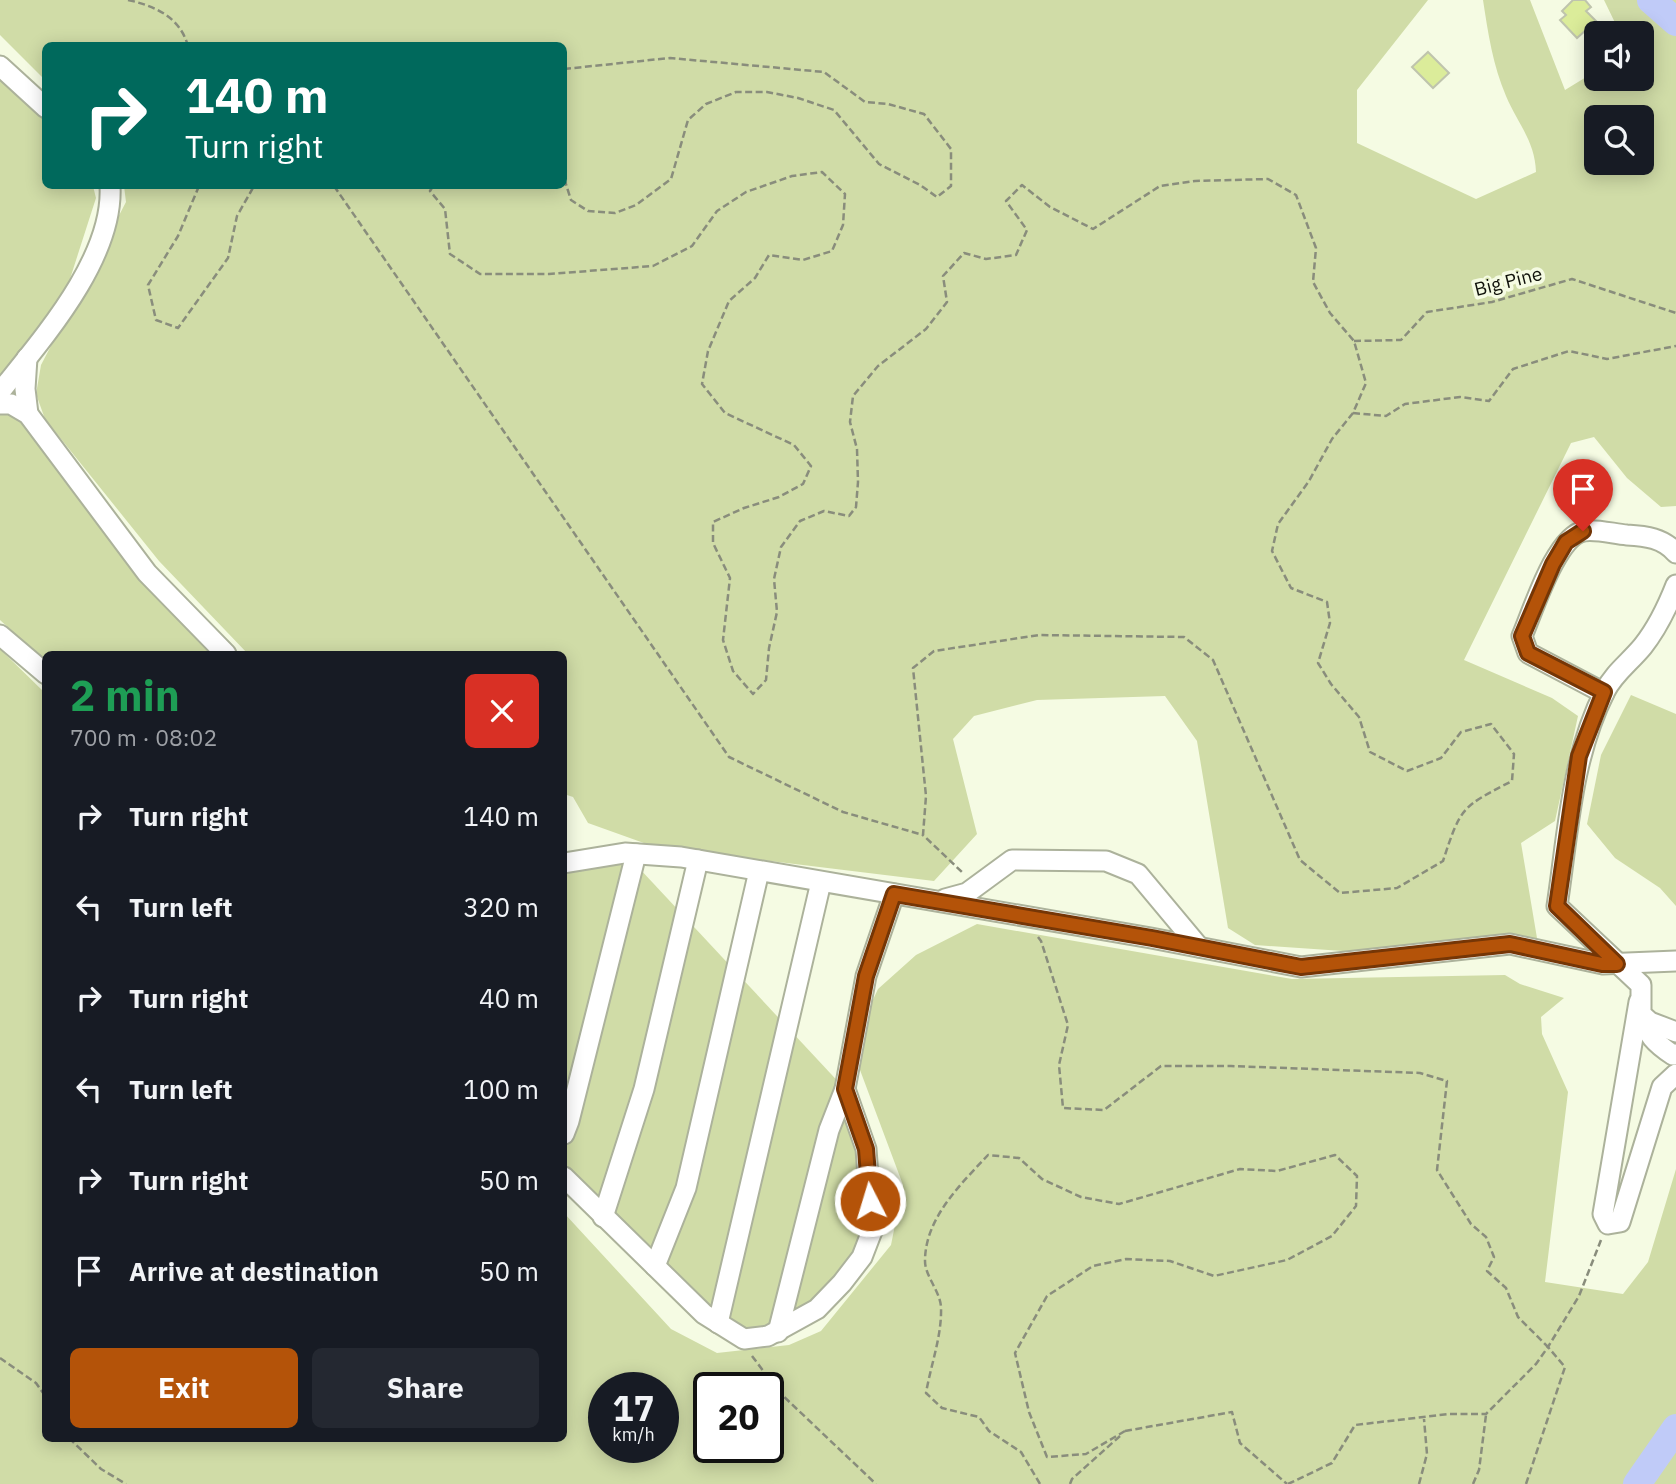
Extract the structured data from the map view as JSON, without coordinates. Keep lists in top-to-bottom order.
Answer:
{
  "streets": {
    "path": ["Big Pine"]
  },
  "page": {
    "turn": ["140 m", "Turn right"],
    "heading": ["2 min", "700 m · 08:02"],
    "list": [
      {
        "name": "Turn right",
        "value": "140 m"
      },
      {
        "name": "Turn left",
        "value": "320 m"
      },
      {
        "name": "Turn right",
        "value": "40 m"
      },
      {
        "name": "Turn left",
        "value": "100 m"
      },
      {
        "name": "Turn right",
        "value": "50 m"
      },
      {
        "name": "Arrive at destination",
        "value": "50 m"
      }
    ],
    "buttons": ["Exit", "Share"],
    "speed": "17 km/h",
    "limit": "20"
  }
}
